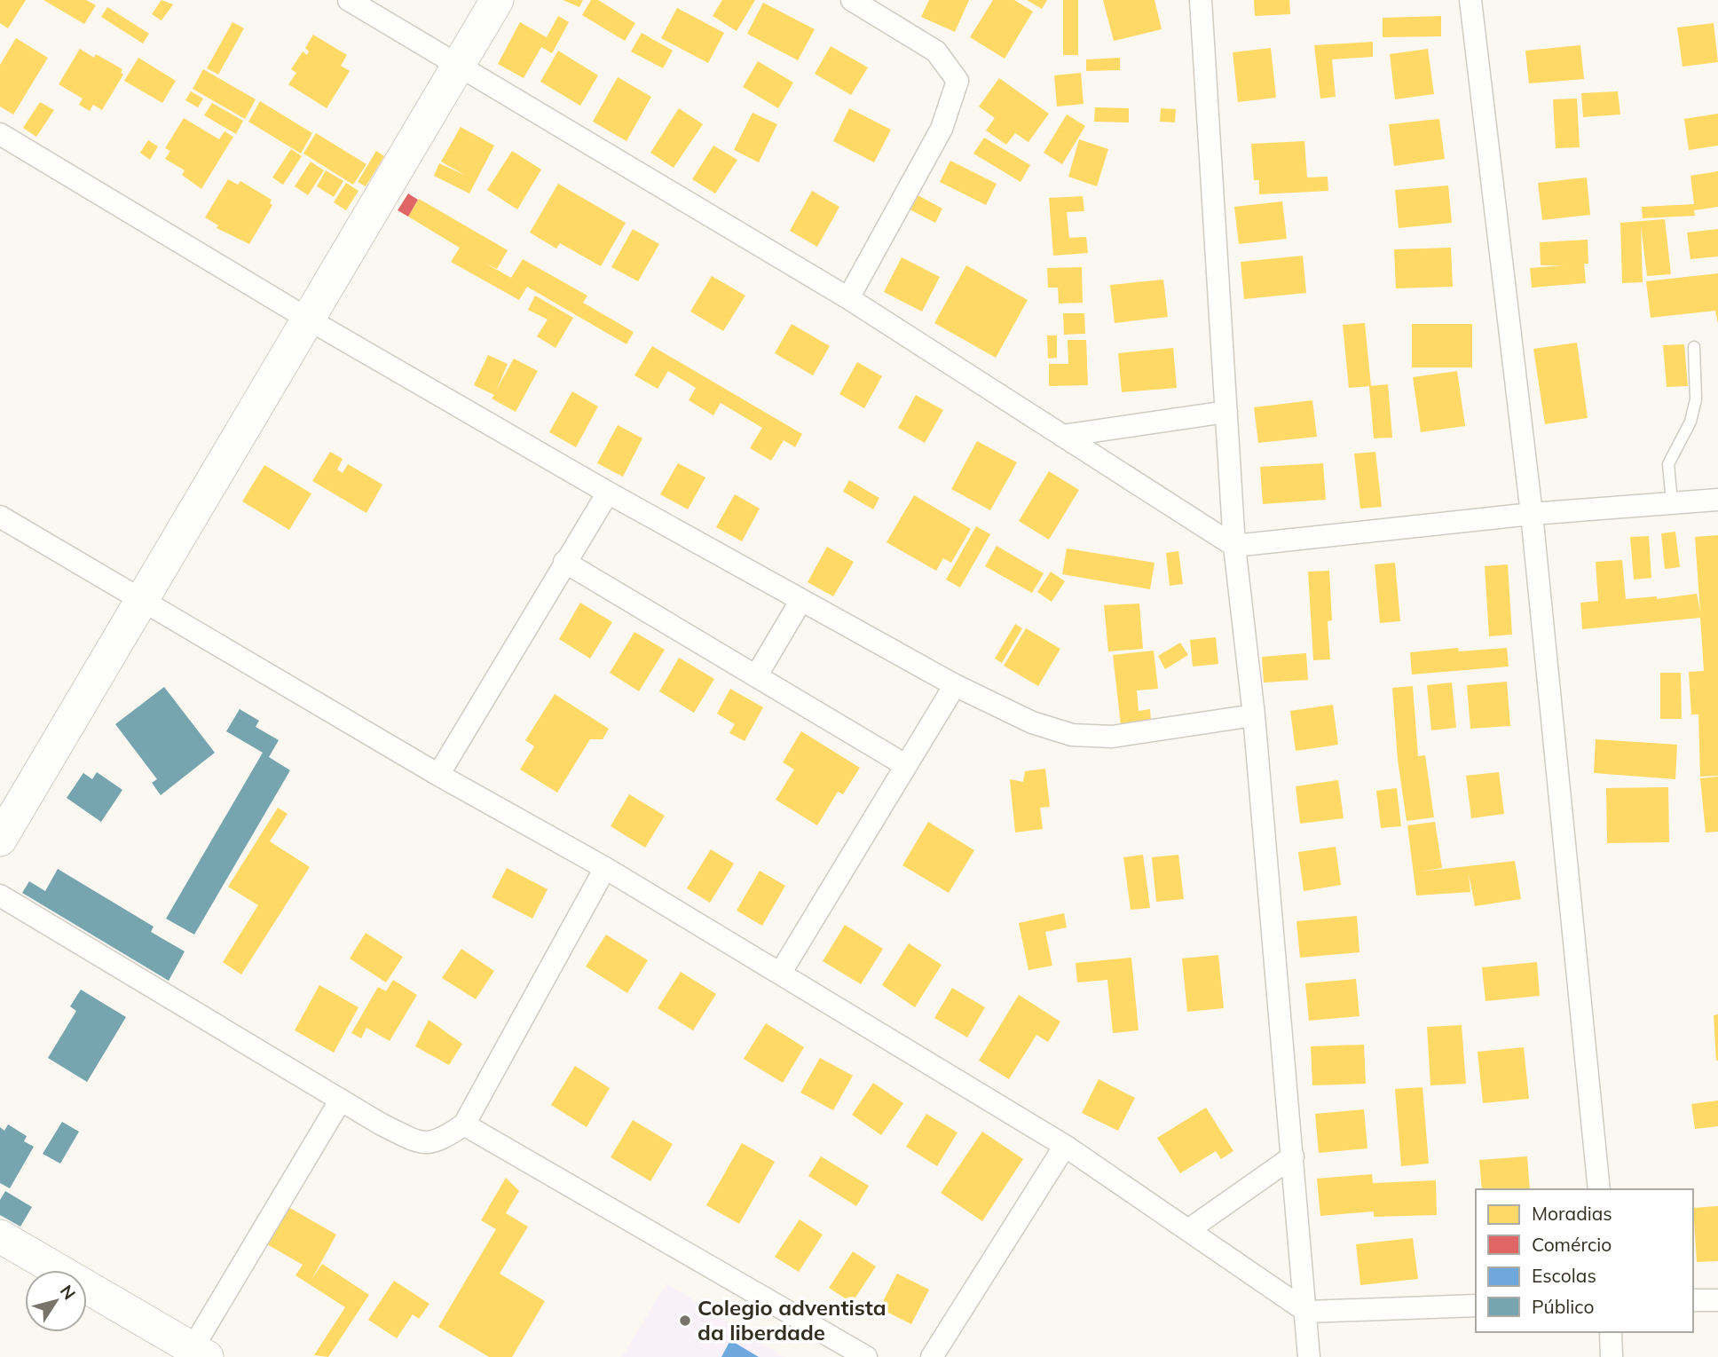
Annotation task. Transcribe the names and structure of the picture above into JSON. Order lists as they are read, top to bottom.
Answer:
{
  "places": ["Colegio adventista da liberdade"],
  "legend": [
    "Moradias",
    "Comércio",
    "Escolas",
    "Público"
  ],
  "north": "top right"
}
